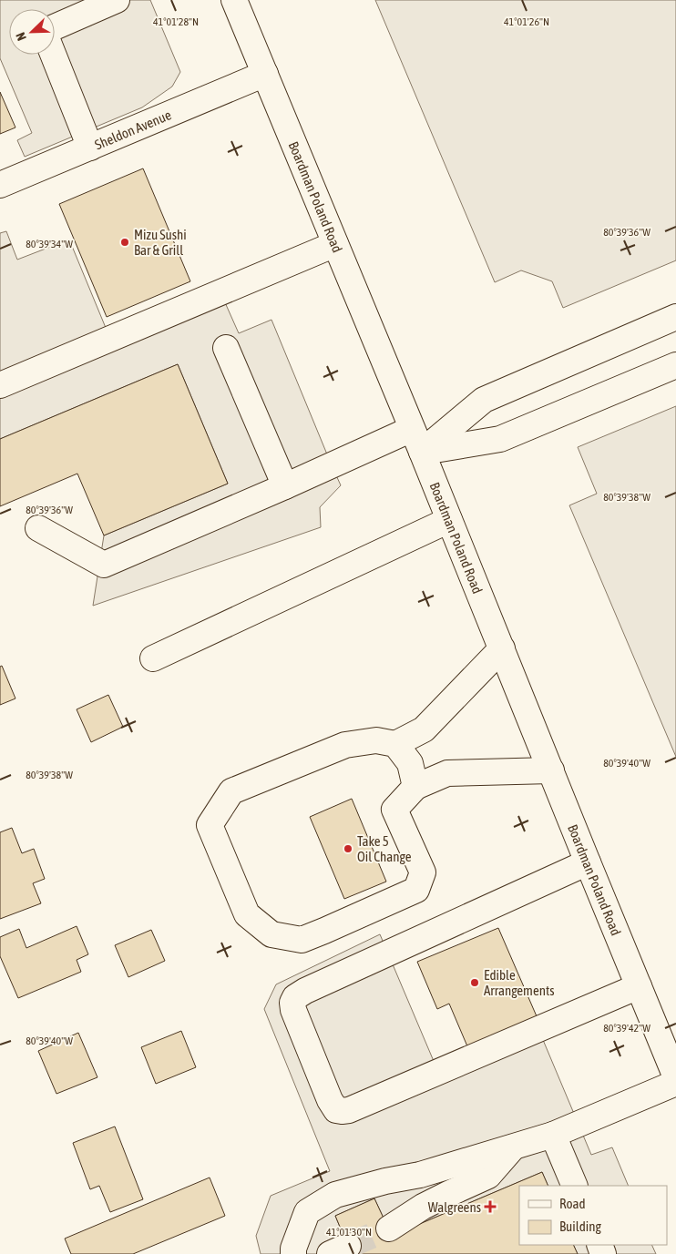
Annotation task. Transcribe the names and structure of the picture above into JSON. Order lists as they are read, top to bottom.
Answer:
{
  "streets": {
    "main road": ["Sheldon Avenue", "Boardman Poland Road"]
  },
  "crossings": [
    ["Sheldon Avenue", "Boardman Poland Road"]
  ],
  "places": {
    "other": ["Mizu Sushi Bar & Grill", "Take 5 Oil Change", "Edible Arrangements"],
    "health": ["Walgreens"]
  },
  "legend": ["Road", "Building"],
  "north": "bottom left",
  "coordinates": [
    "41°01'28\"N",
    "41°01'26\"N",
    "80°39'36\"W",
    "80°39'34\"W",
    "80°39'38\"W",
    "80°39'40\"W",
    "80°39'42\"W",
    "41°01'30\"N"
  ]
}
